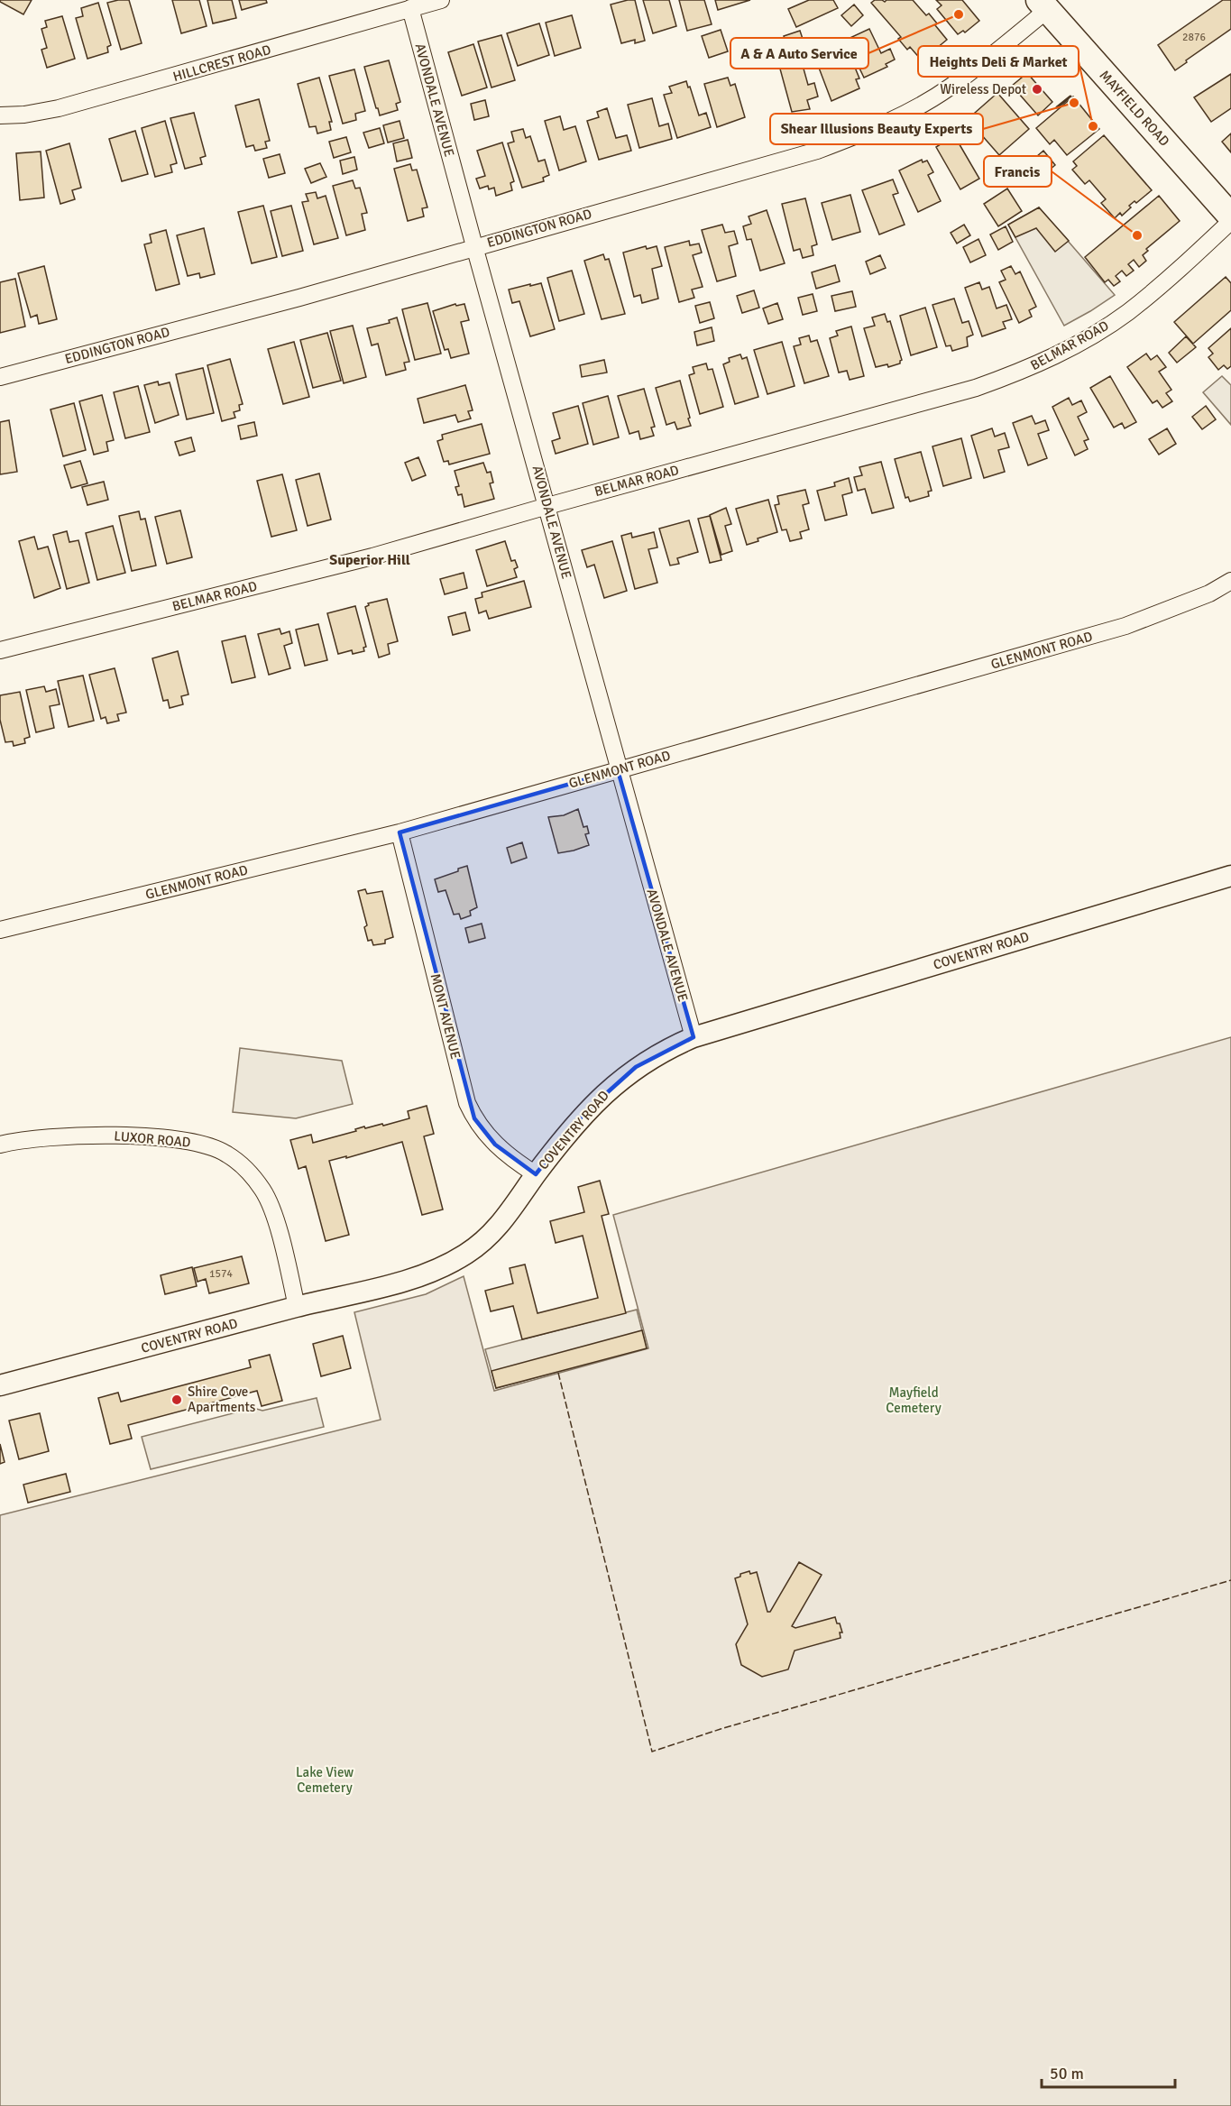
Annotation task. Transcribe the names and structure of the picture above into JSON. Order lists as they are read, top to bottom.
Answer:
{
  "streets": {
    "main road": ["MAYFIELD ROAD"],
    "street": [
      "HILLCREST ROAD",
      "AVONDALE AVENUE",
      "EDDINGTON ROAD",
      "BELMAR ROAD",
      "GLENMONT ROAD",
      "COVENTRY ROAD",
      "MONT AVENUE",
      "LUXOR ROAD"
    ]
  },
  "crossings": [
    ["HILLCREST ROAD", "AVONDALE AVENUE"],
    ["AVONDALE AVENUE", "EDDINGTON ROAD"],
    ["AVONDALE AVENUE", "BELMAR ROAD"],
    ["AVONDALE AVENUE", "GLENMONT ROAD"],
    ["AVONDALE AVENUE", "COVENTRY ROAD"],
    ["MAYFIELD ROAD", "EDDINGTON ROAD"],
    ["GLENMONT ROAD", "MONT AVENUE"],
    ["COVENTRY ROAD", "MONT AVENUE"],
    ["COVENTRY ROAD", "LUXOR ROAD"]
  ],
  "districts": ["Superior Hill"],
  "parks": ["Mayfield Cemetery", "Lake View Cemetery"],
  "places": [
    "A & A Auto Service",
    "Wireless Depot",
    "Shear Illusions Beauty Experts",
    "Heights Deli & Market",
    "Francis",
    "Shire Cove Apartments"
  ],
  "house_numbers": ["2876", "1574"],
  "scale_bar": "50 m"
}
